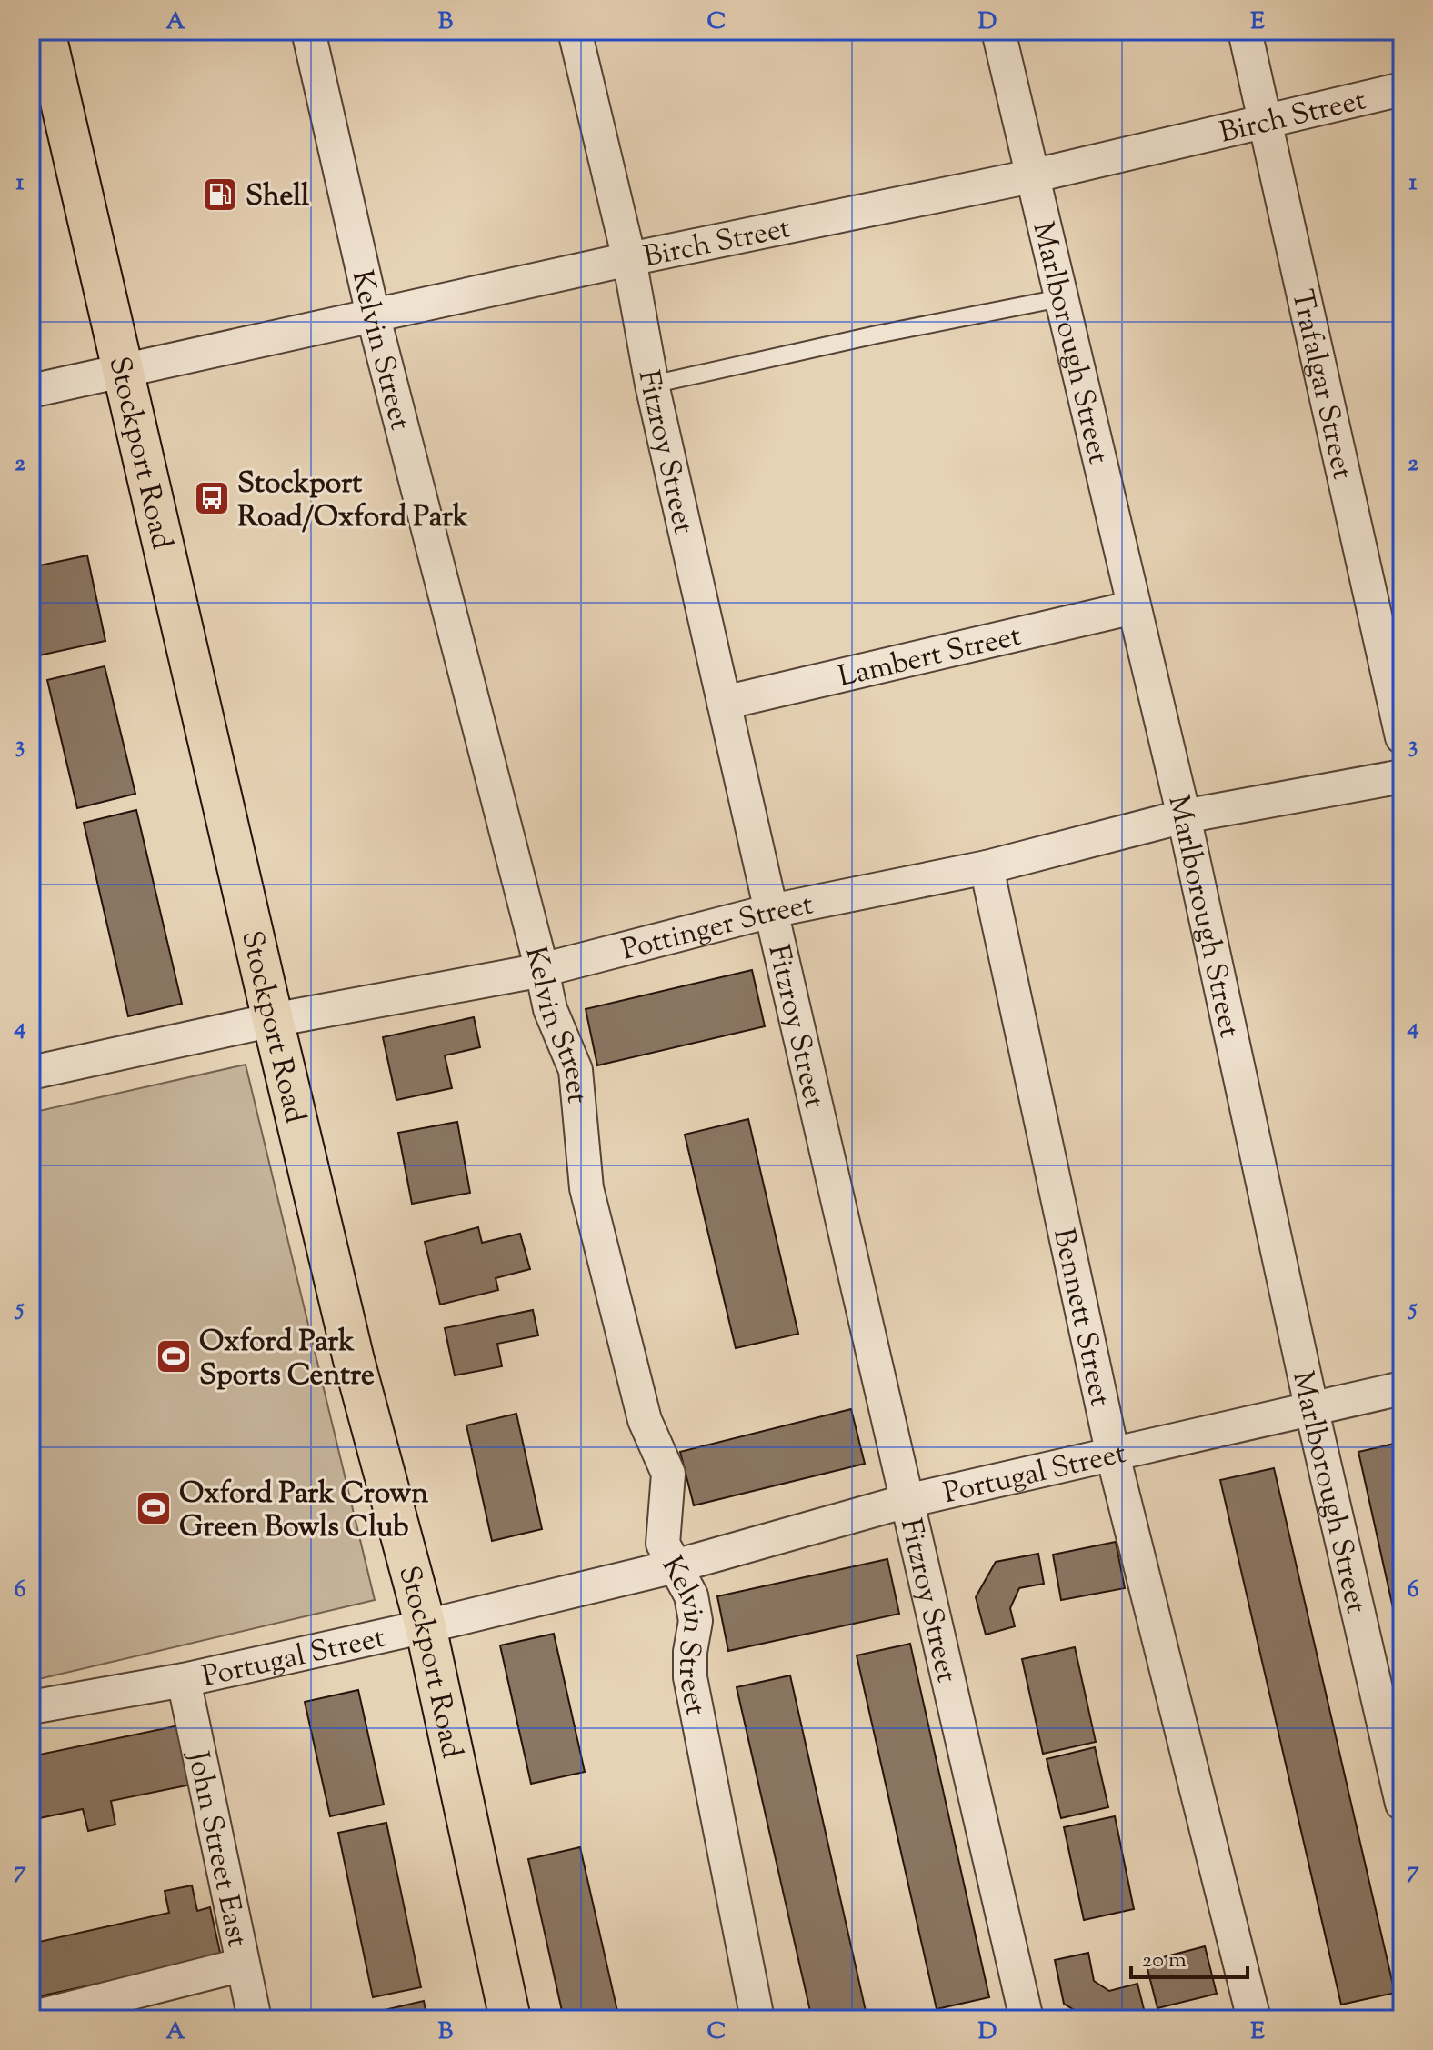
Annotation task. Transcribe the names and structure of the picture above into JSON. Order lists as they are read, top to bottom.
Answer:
{
  "streets": {
    "highway": ["Stockport Road"],
    "street": [
      "Birch Street",
      "Marlborough Street",
      "Kelvin Street",
      "Trafalgar Street",
      "Fitzroy Street",
      "Lambert Street",
      "Pottinger Street",
      "Bennett Street",
      "Portugal Street",
      "John Street East"
    ]
  },
  "crossings": [
    ["Birch Street", "Marlborough Street"],
    ["Birch Street", "Kelvin Street"],
    ["Birch Street", "Trafalgar Street"],
    ["Birch Street", "Fitzroy Street"],
    ["Birch Street", "Stockport Road"],
    ["Marlborough Street", "Lambert Street"],
    ["Marlborough Street", "Pottinger Street"],
    ["Marlborough Street", "Portugal Street"],
    ["Kelvin Street", "Pottinger Street"],
    ["Kelvin Street", "Portugal Street"],
    ["Fitzroy Street", "Lambert Street"],
    ["Fitzroy Street", "Pottinger Street"],
    ["Fitzroy Street", "Portugal Street"],
    ["Stockport Road", "Pottinger Street"],
    ["Stockport Road", "Portugal Street"],
    ["Pottinger Street", "Bennett Street"],
    ["Bennett Street", "Portugal Street"],
    ["Portugal Street", "John Street East"]
  ],
  "places": {
    "fuel station": ["Shell"],
    "bus stop": ["Stockport Road/Oxford Park"],
    "sports": ["Oxford Park Sports Centre", "Oxford Park Crown Green Bowls Club"]
  },
  "scale_bar": "20 m",
  "grid": {
    "columns": [
      "A",
      "B",
      "C",
      "D",
      "E"
    ],
    "rows": [
      "1",
      "2",
      "3",
      "4",
      "5",
      "6",
      "7"
    ]
  }
}
